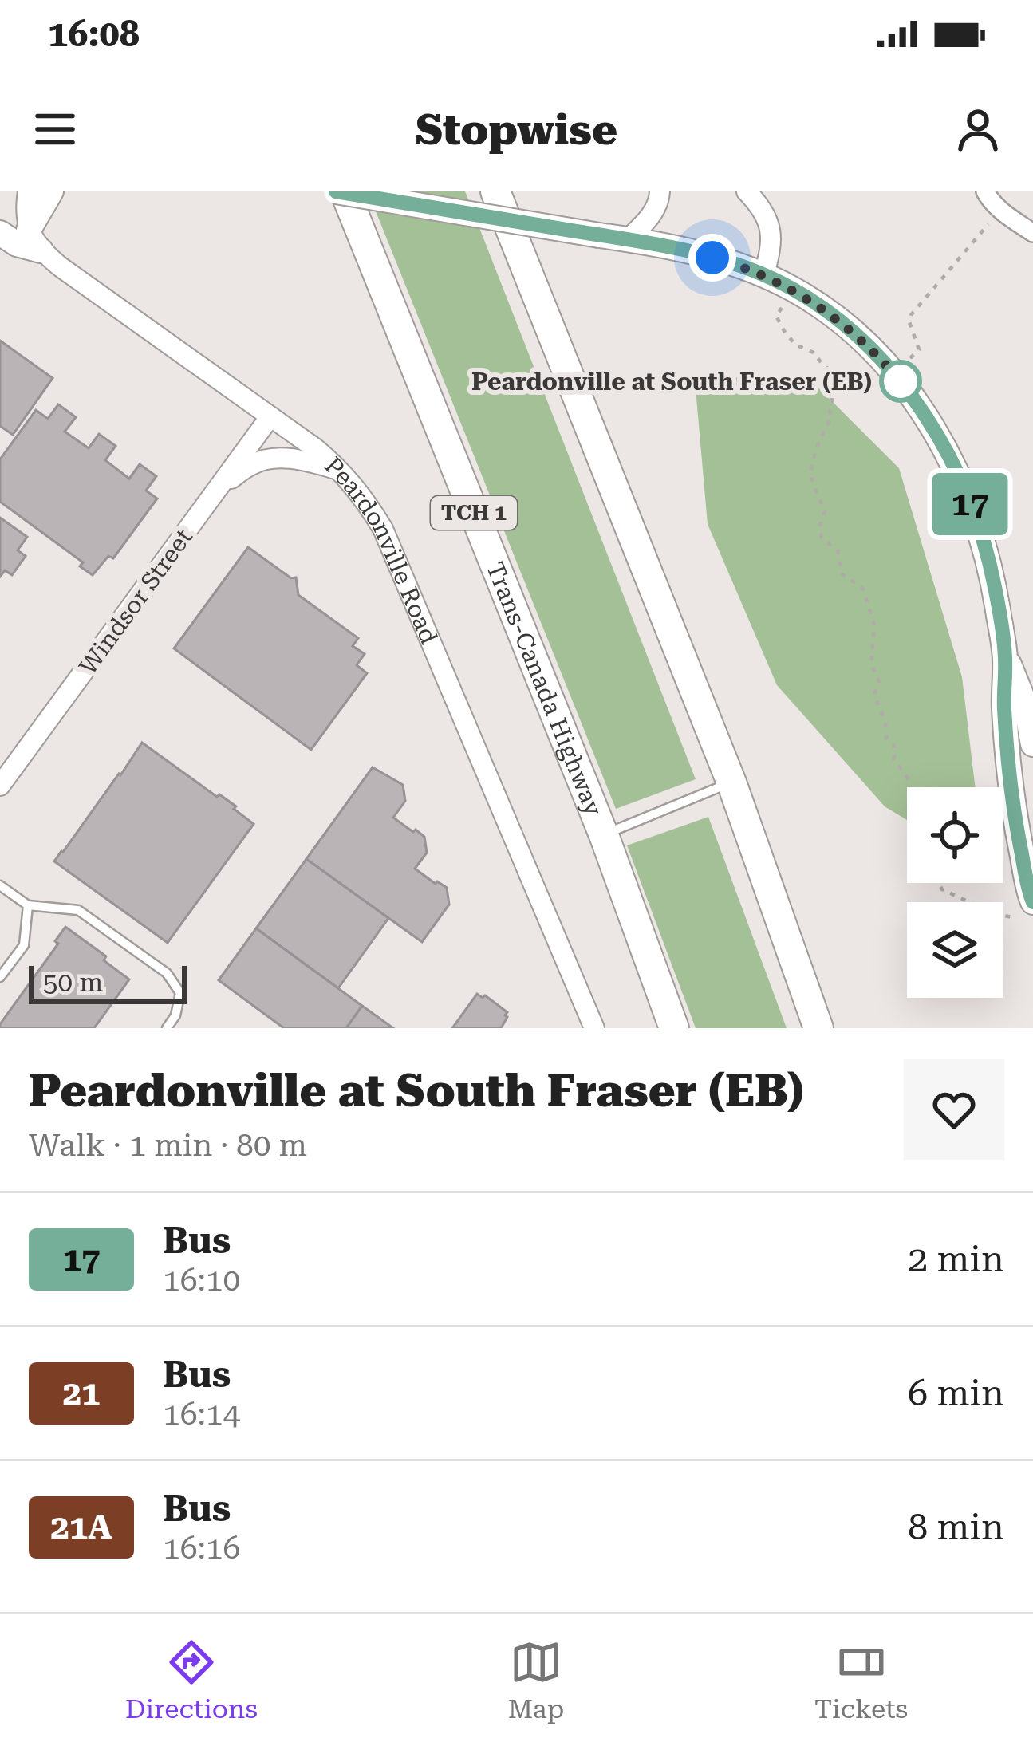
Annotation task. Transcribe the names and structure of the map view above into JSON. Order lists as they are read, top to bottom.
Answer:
{
  "streets": {
    "highway": ["TCH 1", "Trans-Canada Highway"],
    "street": ["Peardonville Road", "Windsor Street"]
  },
  "crossings": [
    ["Peardonville Road", "Windsor Street"]
  ],
  "places": ["Peardonville at South Fraser (EB)"],
  "lines": ["bus line 17"],
  "scale_bar": "50 m",
  "page": {
    "status": "16:08",
    "header": "Stopwise",
    "on_map": "17",
    "scale": "50 m",
    "heading": ["Peardonville at South Fraser (EB)", "Walk · 1 min · 80 m"],
    "list": [
      {
        "mark": "17",
        "name": "Bus",
        "note": "16:10",
        "value": "2 min"
      },
      {
        "mark": "21",
        "name": "Bus",
        "note": "16:14",
        "value": "6 min"
      },
      {
        "mark": "21A",
        "name": "Bus",
        "note": "16:16",
        "value": "8 min"
      }
    ],
    "tabs": ["Directions", "Map", "Tickets"]
  }
}
